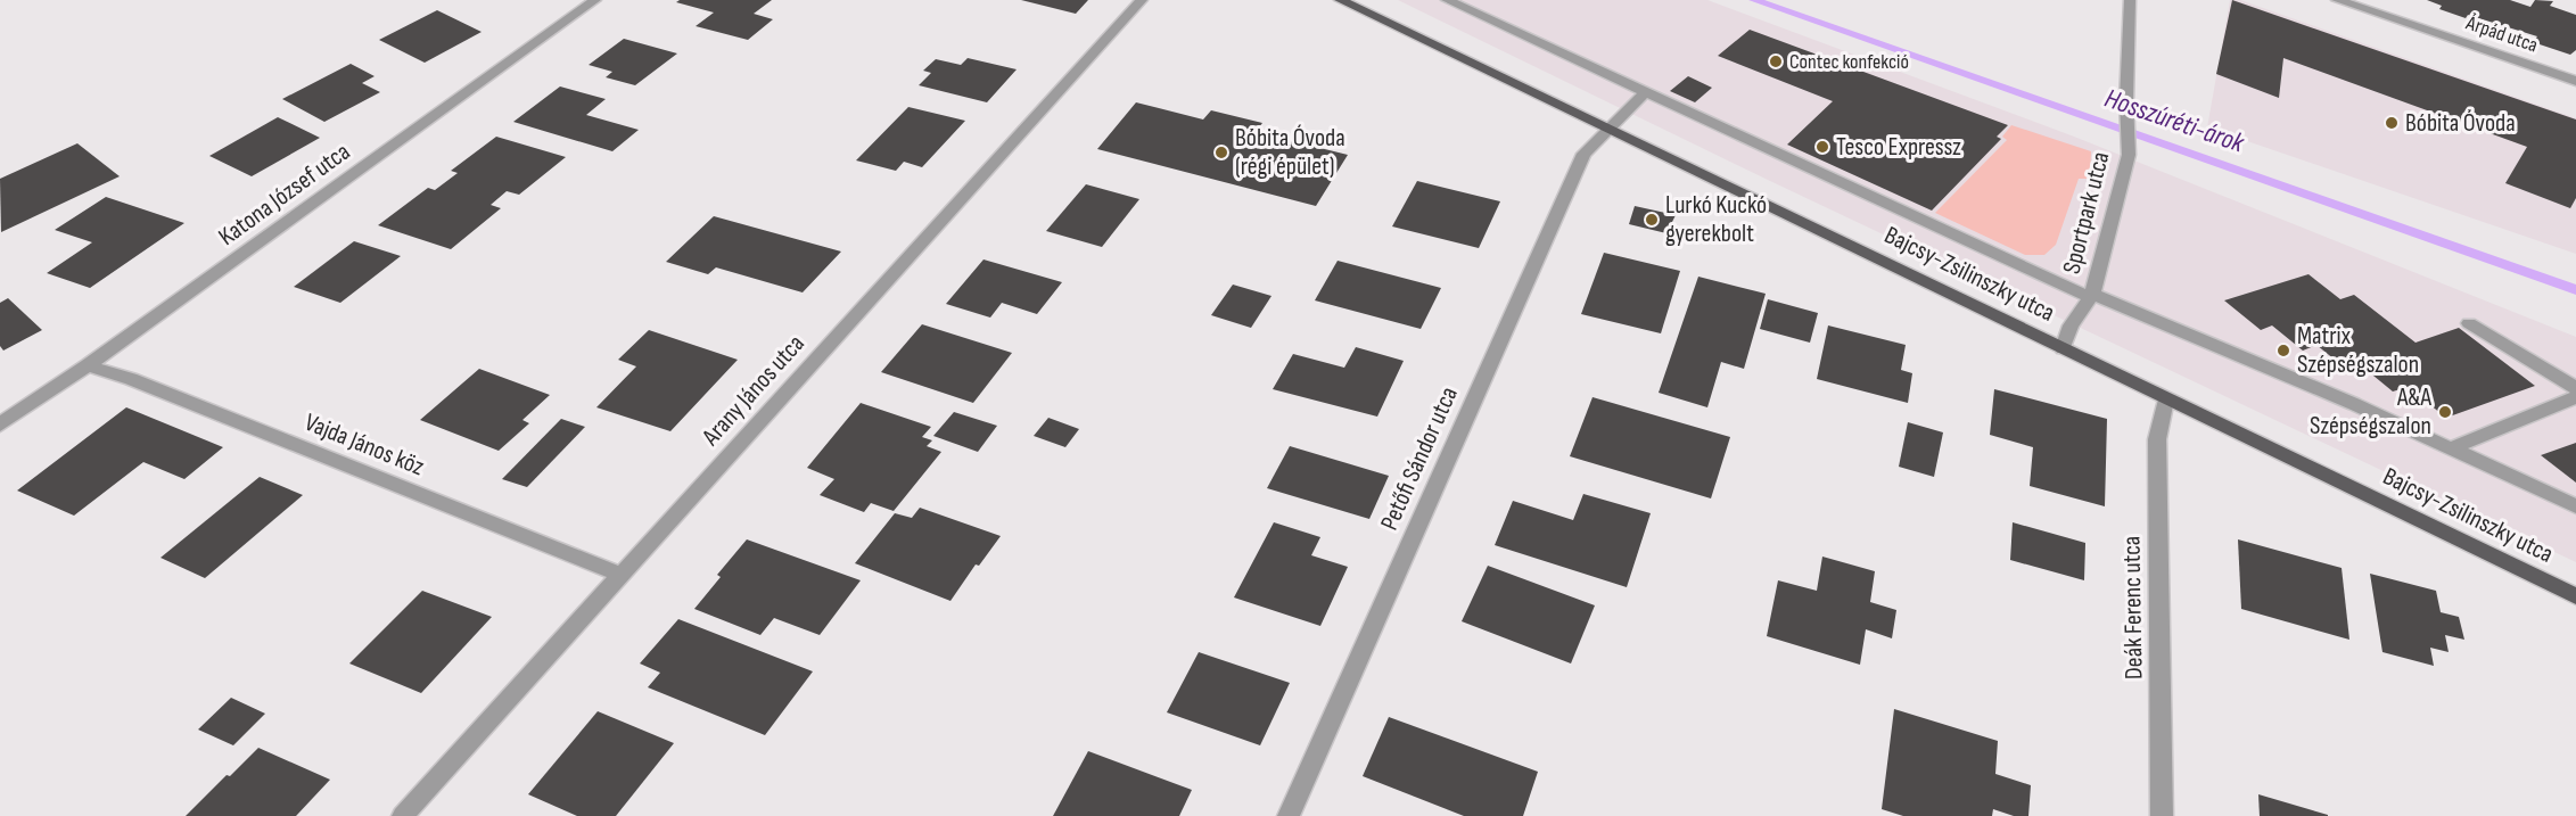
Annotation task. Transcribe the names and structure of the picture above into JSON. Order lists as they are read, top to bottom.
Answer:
{
  "streets": {
    "main road": ["Bajcsy-Zsilinszky utca"],
    "street": [
      "Árpád utca",
      "Katona József utca",
      "Sportpark utca",
      "Arany János utca",
      "Vajda János köz",
      "Petőfi Sándor utca",
      "Deák Ferenc utca"
    ]
  },
  "crossings": [
    ["Katona József utca", "Vajda János köz"],
    ["Sportpark utca", "Bajcsy-Zsilinszky utca"],
    ["Bajcsy-Zsilinszky utca", "Petőfi Sándor utca"],
    ["Bajcsy-Zsilinszky utca", "Deák Ferenc utca"],
    ["Arany János utca", "Vajda János köz"]
  ],
  "water": ["Hosszúréti-árok"],
  "places": [
    "Contec konfekció",
    "Bóbita Óvoda",
    "Tesco Expressz",
    "Bóbita Óvoda (régi épület)",
    "Lurkó Kuckó gyerekbolt",
    "Matrix Szépségszalon",
    "A&A Szépségszalon"
  ]
}
